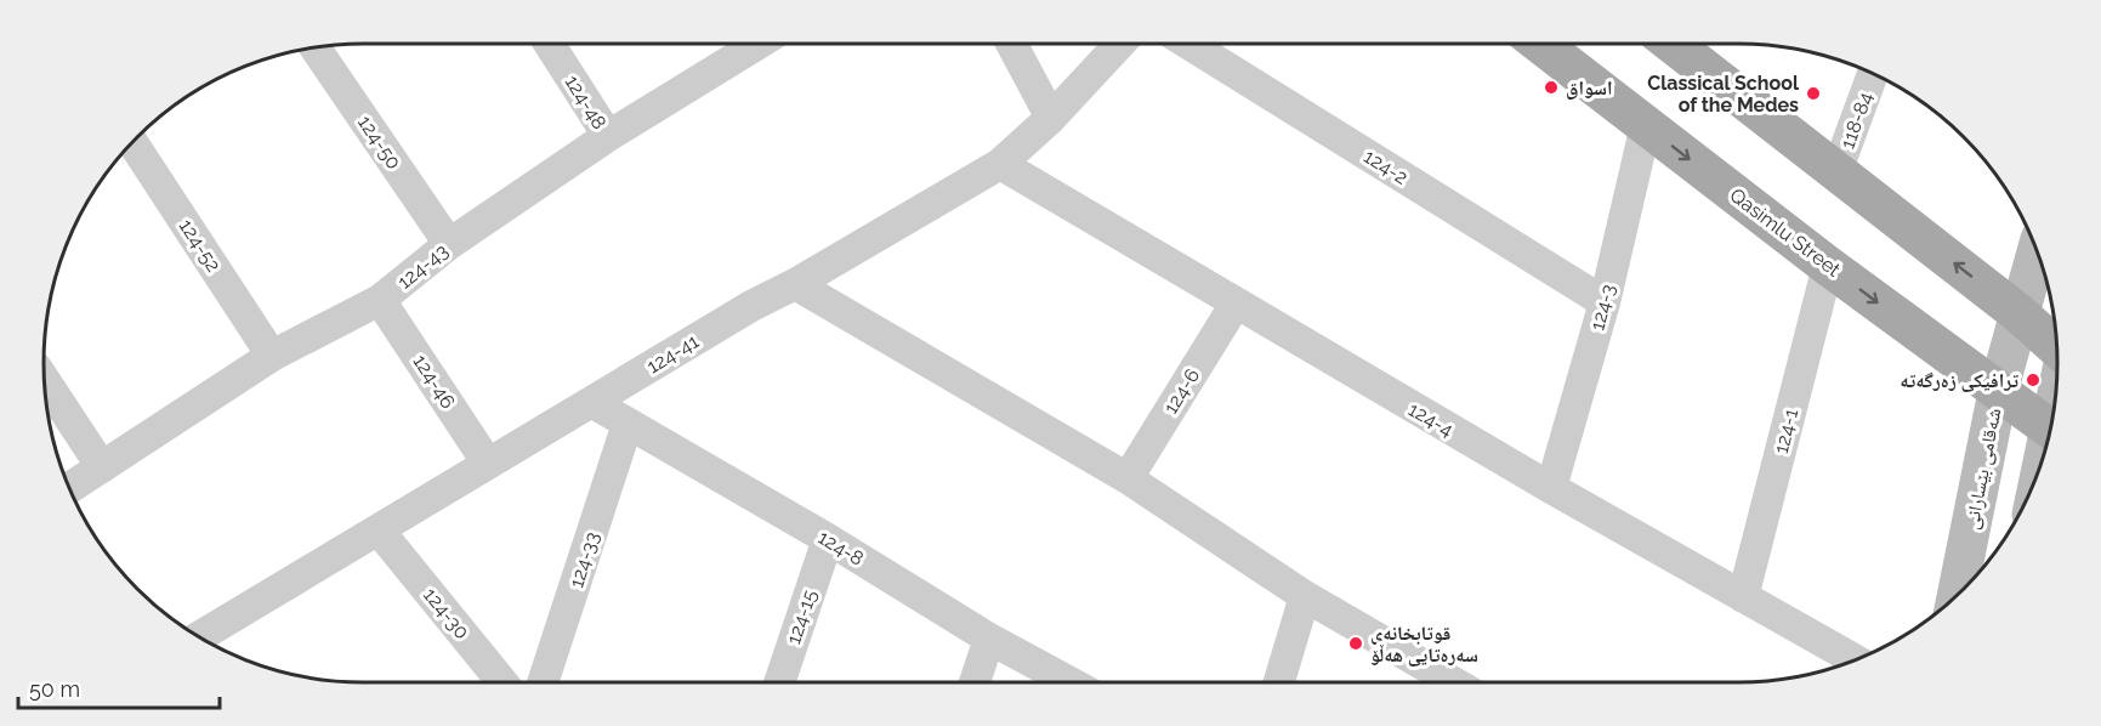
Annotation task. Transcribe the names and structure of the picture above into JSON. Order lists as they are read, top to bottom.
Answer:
{
  "streets": {
    "main road": ["Qasimlu Street", "شەقامی بێسارانی"],
    "street": [
      "124-48",
      "118-84",
      "124-50",
      "124-2",
      "124-52",
      "124-43",
      "124-3",
      "124-41",
      "124-46",
      "124-6",
      "124-4",
      "124-1",
      "124-8",
      "124-33",
      "124-30",
      "124-15"
    ]
  },
  "crossings": [
    ["124-48", "124-43"],
    ["124-50", "124-43"],
    ["124-2", "124-3"],
    ["Qasimlu Street", "124-3"],
    ["Qasimlu Street", "124-1"],
    ["Qasimlu Street", "شەقامی بێسارانی"],
    ["124-52", "124-43"],
    ["124-43", "124-46"],
    ["124-3", "124-4"],
    ["124-41", "124-46"],
    ["124-41", "124-4"],
    ["124-41", "124-8"],
    ["124-41", "124-30"],
    ["124-6", "124-4"],
    ["124-4", "124-1"],
    ["124-8", "124-33"],
    ["124-8", "124-15"]
  ],
  "places": [
    "اسواق",
    "Classical School of the Medes",
    "ترافیکی زەرگەتە",
    "قوتابخانەی سەرەتایی هەڵۆ"
  ],
  "scale_bar": "50 m"
}
